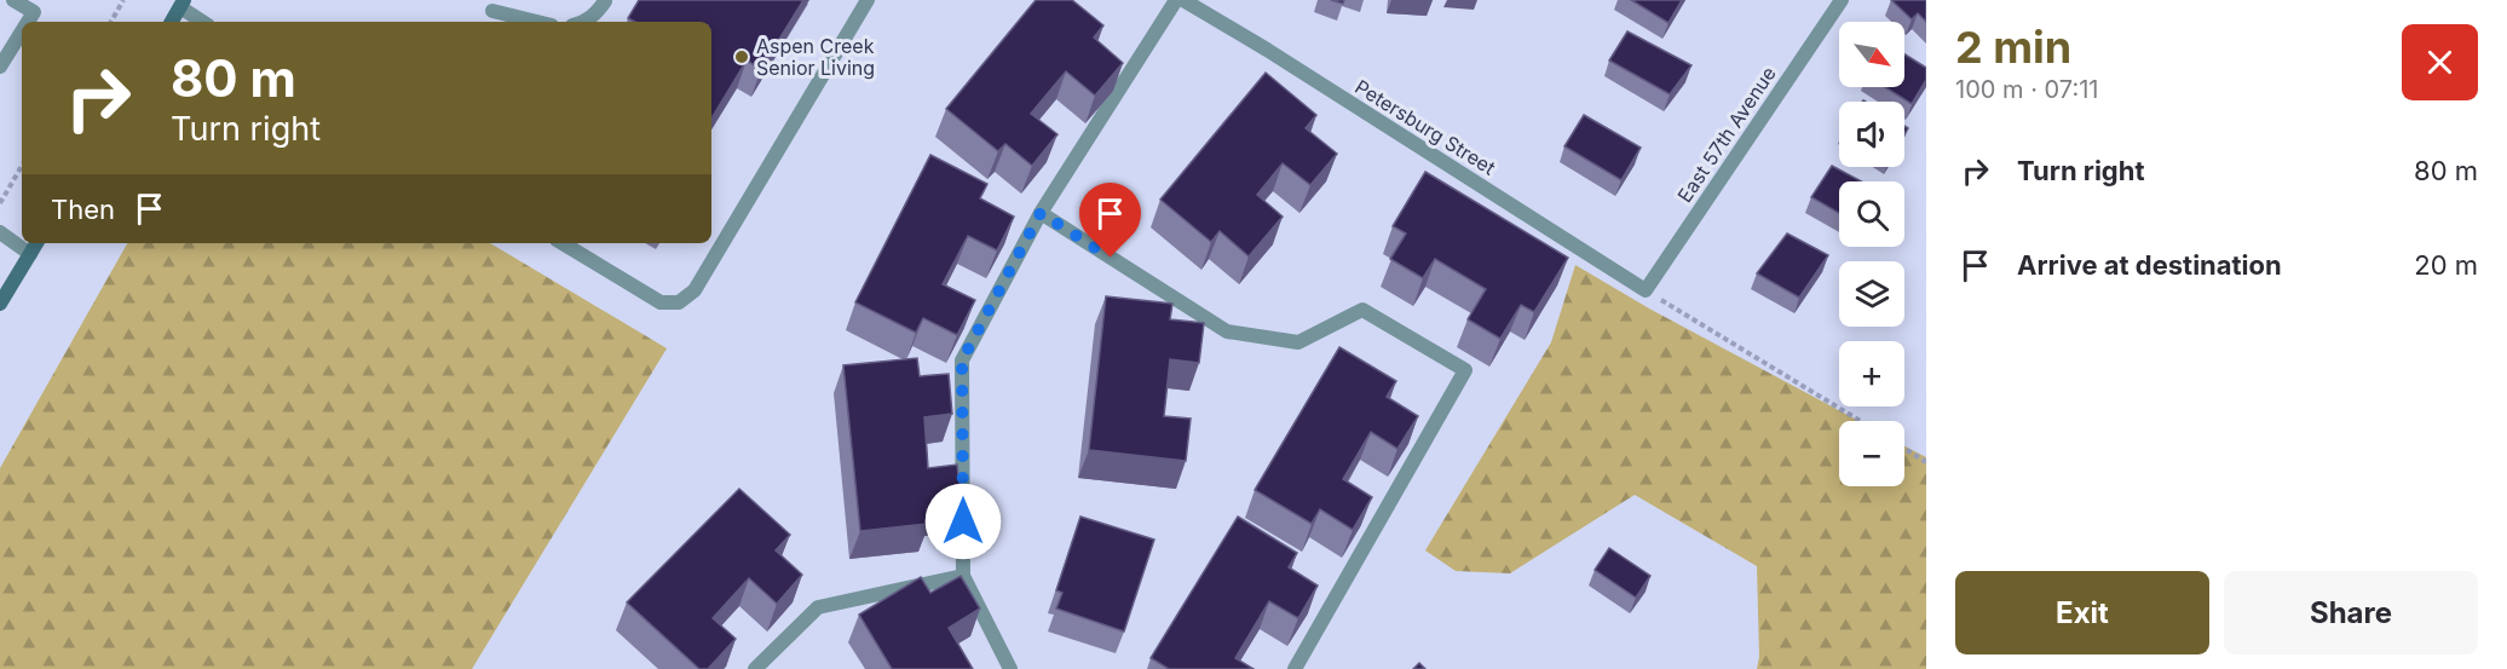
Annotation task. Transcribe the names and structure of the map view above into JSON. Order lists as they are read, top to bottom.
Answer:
{
  "streets": {
    "street": ["Petersburg Street", "East 57th Avenue"]
  },
  "crossings": [
    ["Petersburg Street", "East 57th Avenue"]
  ],
  "places": ["Aspen Creek Senior Living"],
  "north": "bottom right",
  "page": {
    "heading": ["2 min", "100 m · 07:11"],
    "map_buttons": ["+", "−"],
    "turn": ["80 m", "Turn right"],
    "list": [
      {
        "name": "Turn right",
        "value": "80 m"
      },
      {
        "name": "Arrive at destination",
        "value": "20 m"
      }
    ],
    "then": "Then",
    "buttons": ["Exit", "Share"]
  }
}
